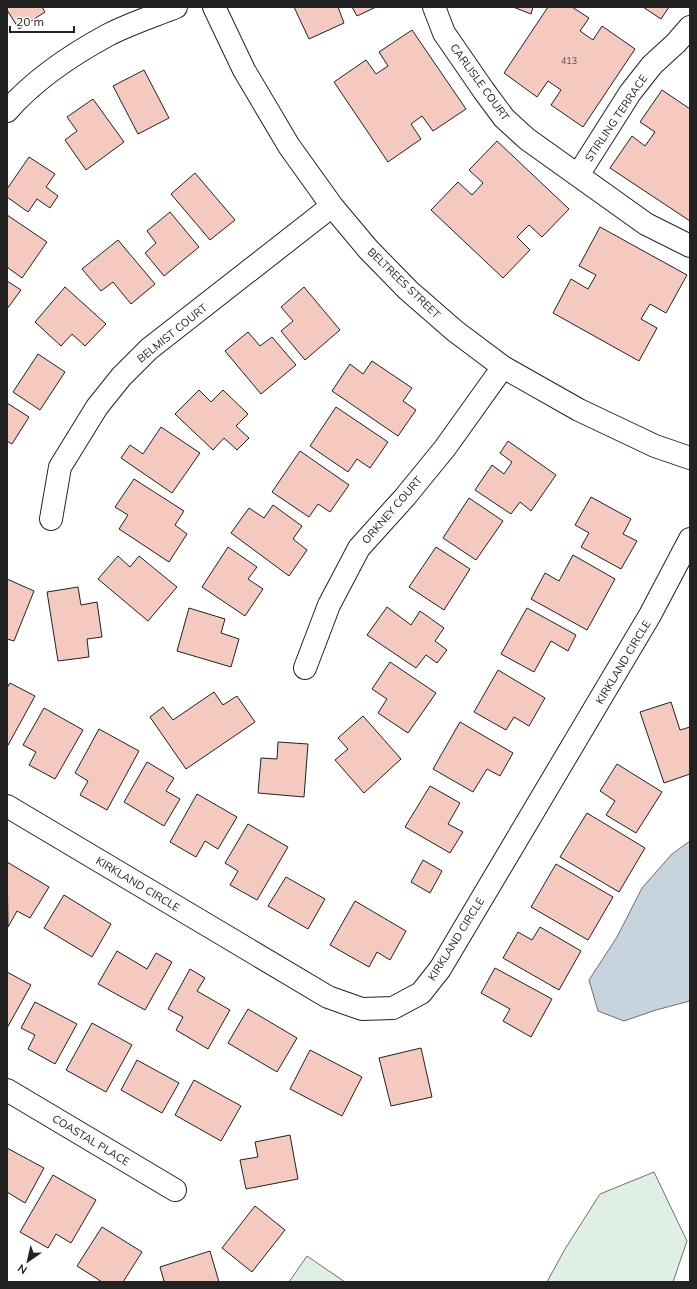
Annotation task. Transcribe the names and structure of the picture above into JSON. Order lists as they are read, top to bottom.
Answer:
{
  "streets": {
    "street": [
      "CARLISLE COURT",
      "STIRLING TERRACE",
      "BELTREES STREET",
      "BELMIST COURT",
      "ORKNEY COURT",
      "KIRKLAND CIRCLE",
      "COASTAL PLACE"
    ]
  },
  "crossings": [
    ["CARLISLE COURT", "STIRLING TERRACE"],
    ["BELTREES STREET", "BELMIST COURT"],
    ["BELTREES STREET", "ORKNEY COURT"]
  ],
  "house_numbers": ["413"],
  "scale_bar": "20 m",
  "north": "bottom left"
}
